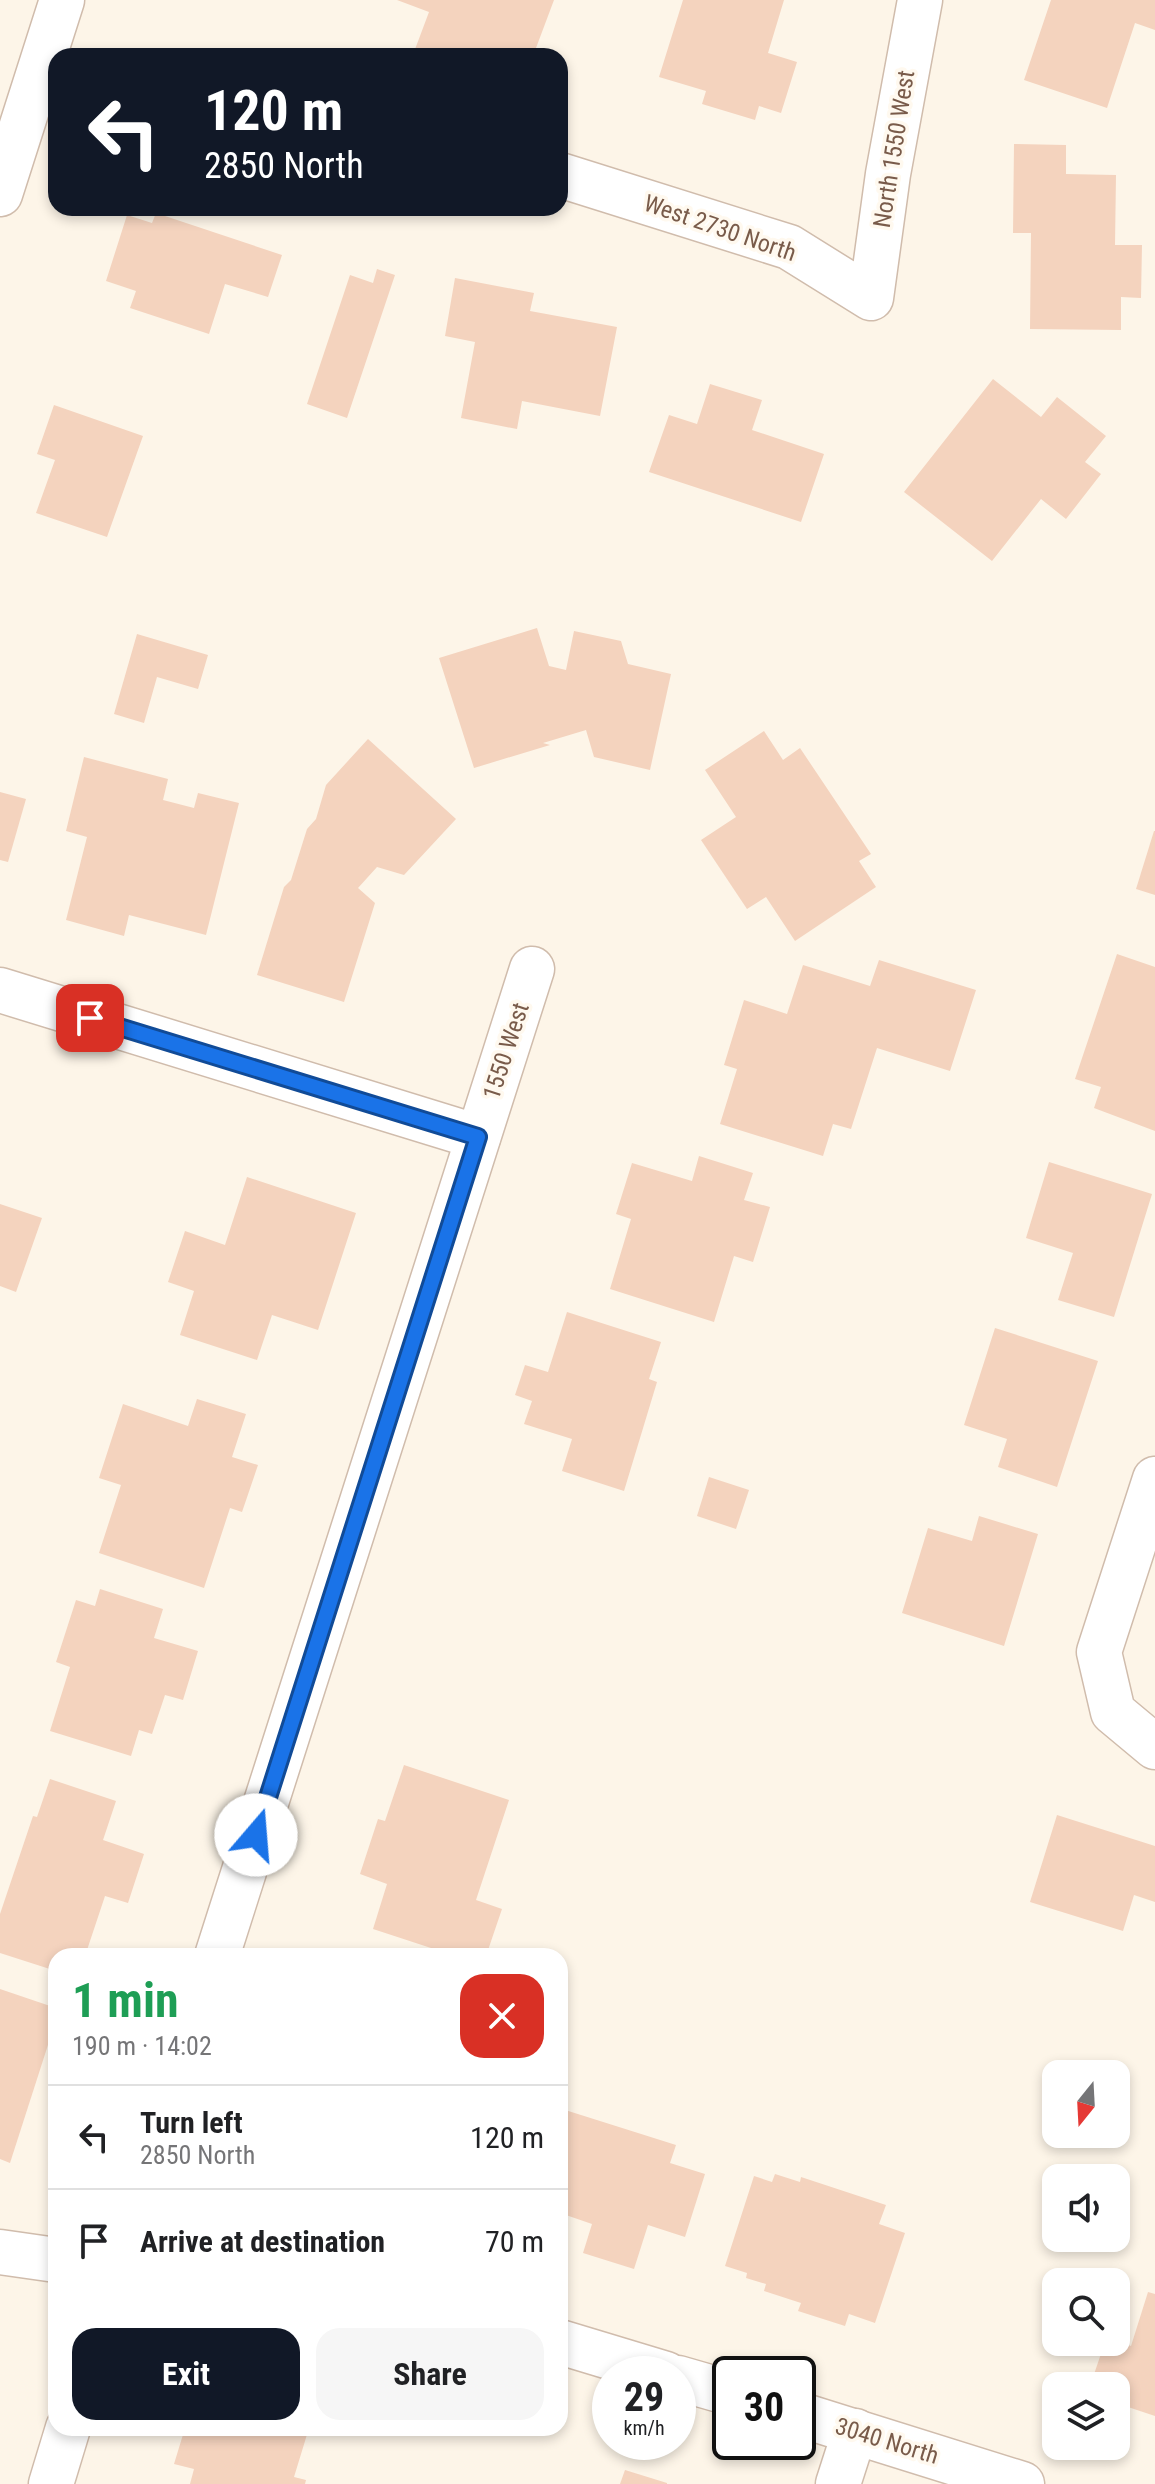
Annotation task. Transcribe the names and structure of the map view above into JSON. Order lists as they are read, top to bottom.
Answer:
{
  "streets": {
    "street": [
      "North 1550 West",
      "West 2730 North",
      "1550 West",
      "3040 North"
    ]
  },
  "crossings": [
    ["North 1550 West", "West 2730 North"]
  ],
  "north": "bottom",
  "page": {
    "turn": ["120 m", "2850 North"],
    "heading": ["1 min", "190 m · 14:02"],
    "list": [
      {
        "name": "Turn left",
        "note": "2850 North",
        "value": "120 m"
      },
      {
        "name": "Arrive at destination",
        "value": "70 m"
      }
    ],
    "buttons": ["Exit", "Share"],
    "speed": "29 km/h",
    "limit": "30"
  }
}
